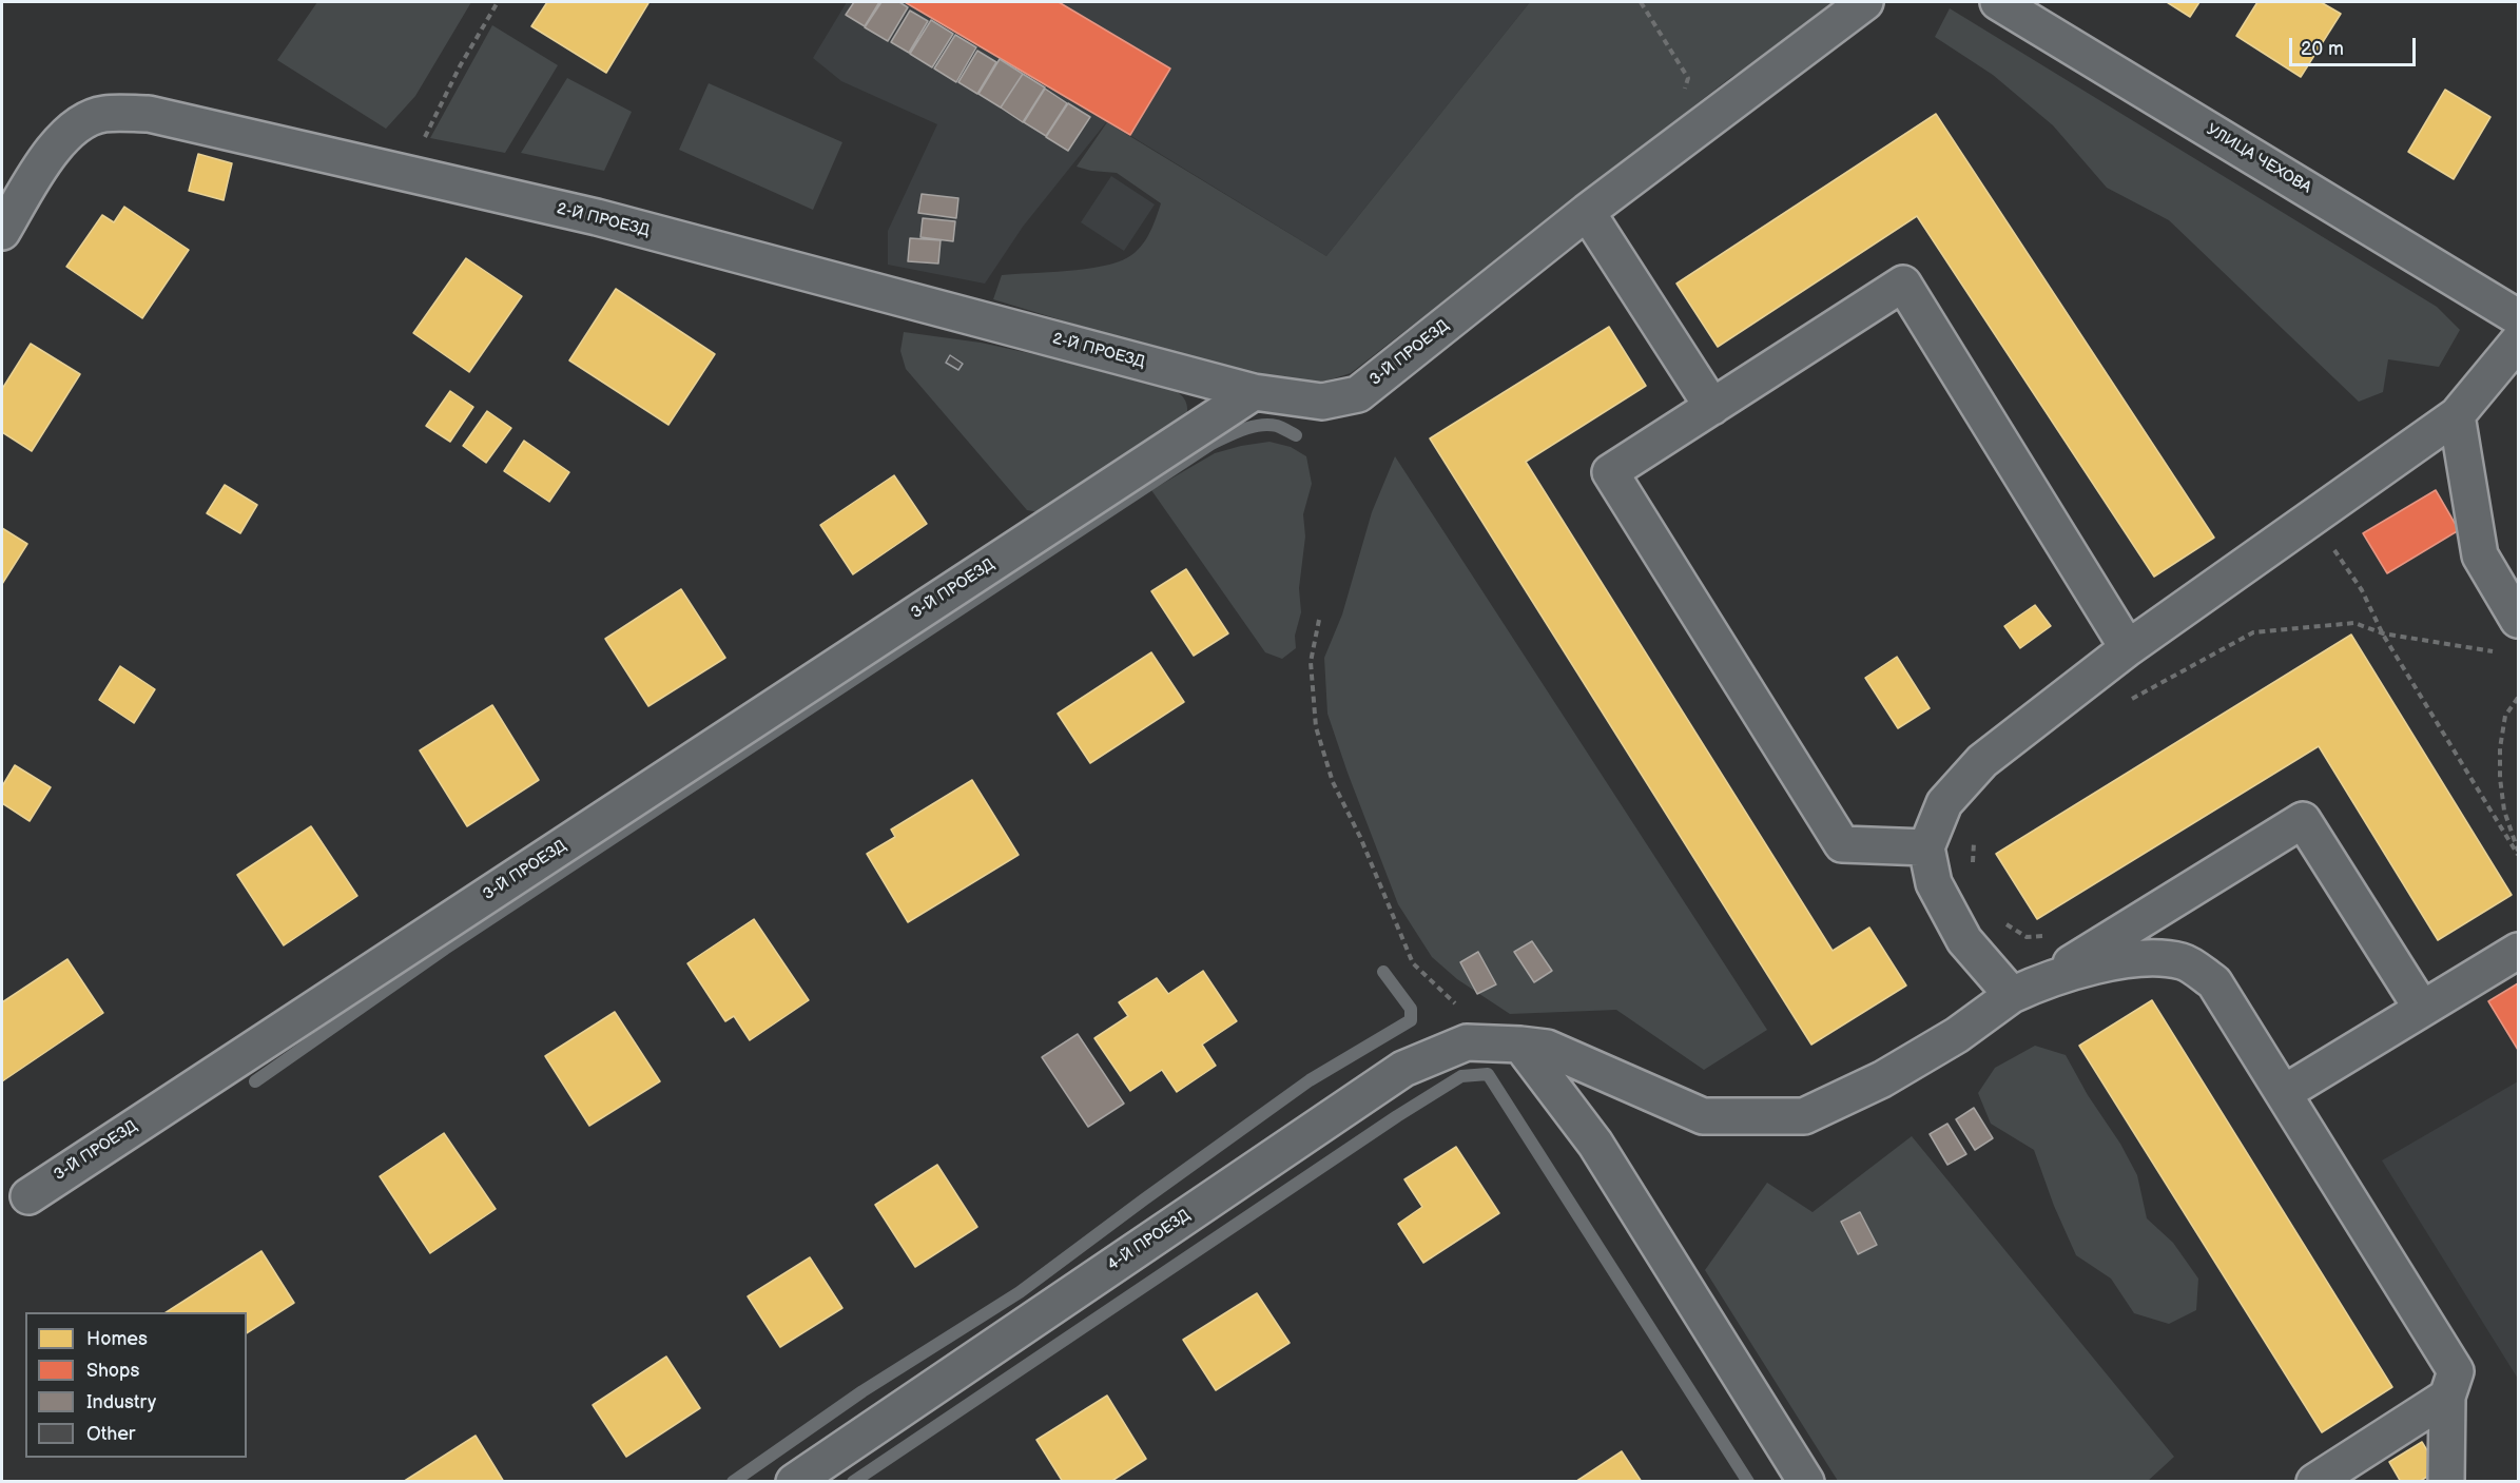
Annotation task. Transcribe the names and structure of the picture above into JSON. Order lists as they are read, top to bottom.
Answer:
{
  "streets": {
    "street": [
      "УЛИЦА ЧЕХОВА",
      "2-Й ПРОЕЗД",
      "3-Й ПРОЕЗД",
      "4-Й ПРОЕЗД"
    ]
  },
  "crossings": [
    ["2-Й ПРОЕЗД", "3-Й ПРОЕЗД"]
  ],
  "legend": [
    "Homes",
    "Shops",
    "Industry",
    "Other"
  ],
  "scale_bar": "20 m"
}
